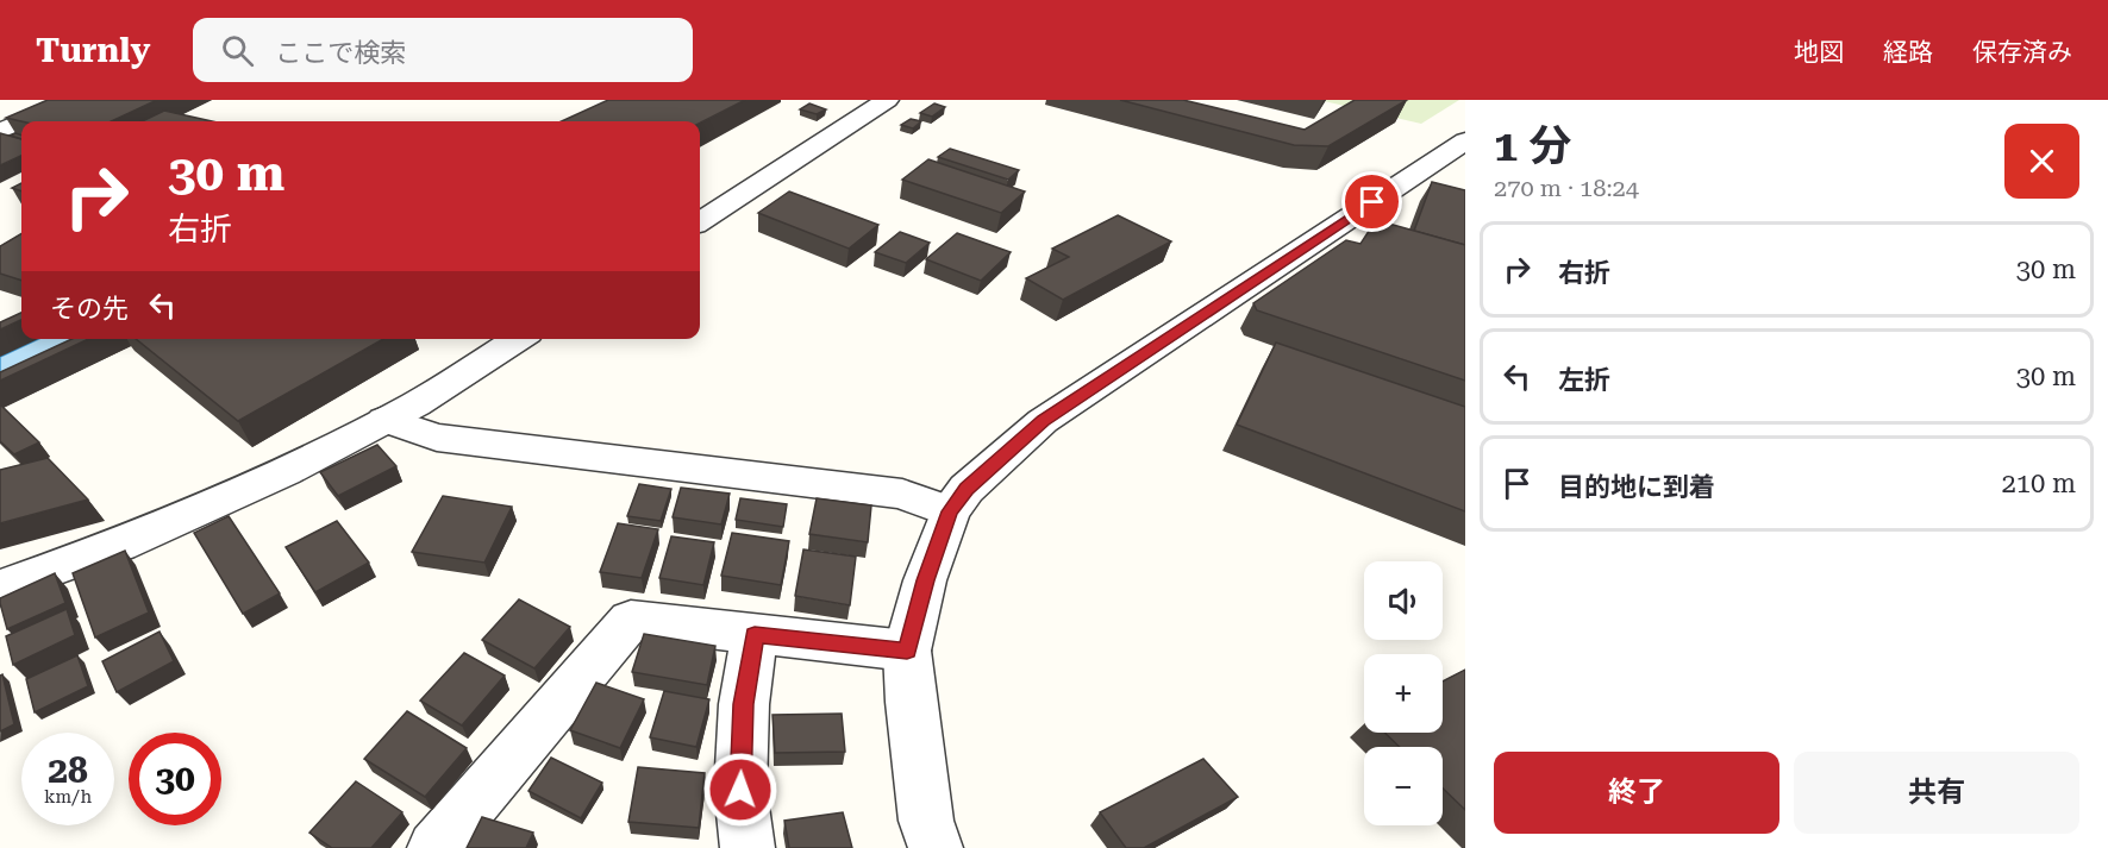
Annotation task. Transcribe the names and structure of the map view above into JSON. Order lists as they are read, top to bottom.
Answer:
{
  "page": {
    "header": "Turnly",
    "search": "ここで検索",
    "nav": ["地図", "経路", "保存済み"],
    "heading": ["1 分", "270 m · 18:24"],
    "turn": ["30 m", "右折"],
    "list": [
      {
        "name": "右折",
        "value": "30 m"
      },
      {
        "name": "左折",
        "value": "30 m"
      },
      {
        "name": "目的地に到着",
        "value": "210 m"
      }
    ],
    "then": "その先",
    "map_buttons": ["+", "−"],
    "speed": "28 km/h",
    "limit": "30",
    "buttons": ["終了", "共有"]
  }
}
